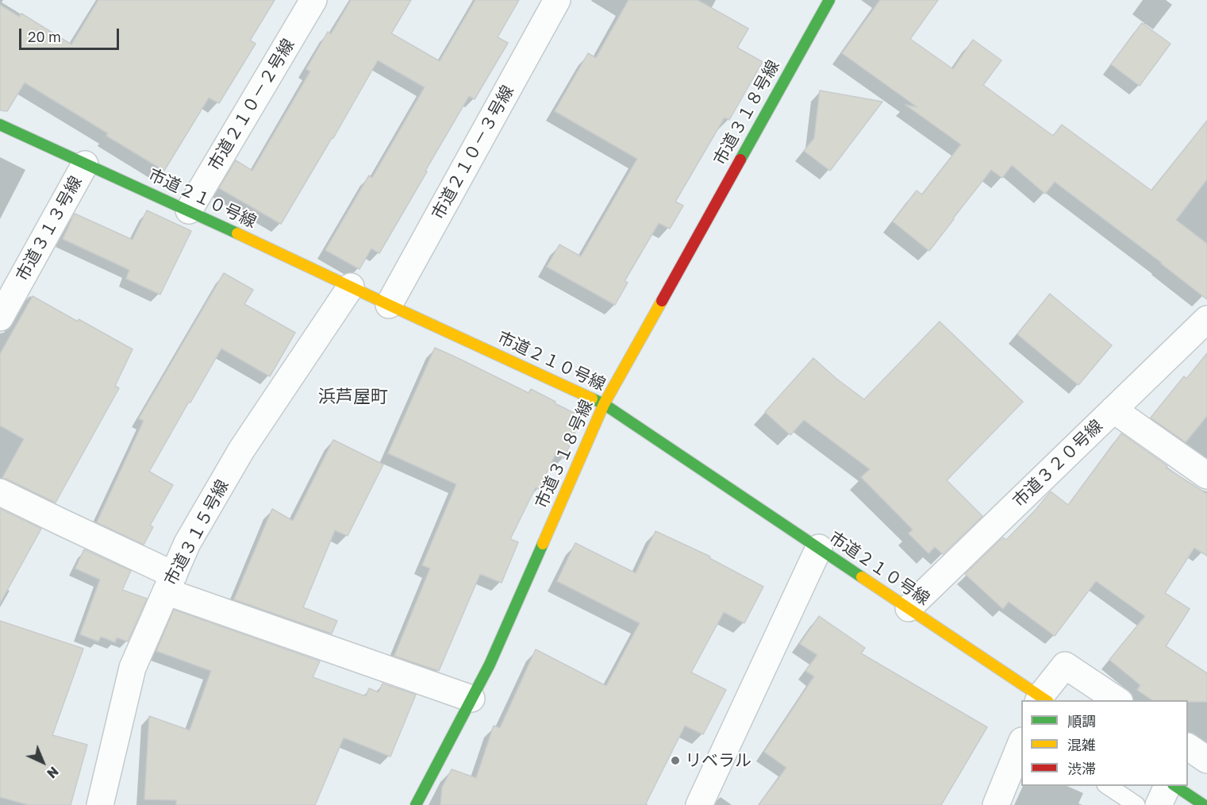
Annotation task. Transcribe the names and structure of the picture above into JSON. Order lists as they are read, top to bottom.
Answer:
{
  "streets": {
    "street": [
      "市道２１０－２号線",
      "市道３１８号線",
      "市道２１０－３号線",
      "市道２１０号線",
      "市道３１３号線",
      "市道３２０号線",
      "市道３１５号線"
    ]
  },
  "crossings": [
    ["市道２１０－２号線", "市道２１０号線"],
    ["市道３１８号線", "市道２１０号線"],
    ["市道２１０－３号線", "市道２１０号線"],
    ["市道２１０号線", "市道３１３号線"],
    ["市道２１０号線", "市道３２０号線"],
    ["市道２１０号線", "市道３１５号線"]
  ],
  "districts": ["浜芦屋町"],
  "places": ["リベラル"],
  "legend": ["順調", "混雑", "渋滞"],
  "scale_bar": "20 m",
  "north": "bottom right"
}
